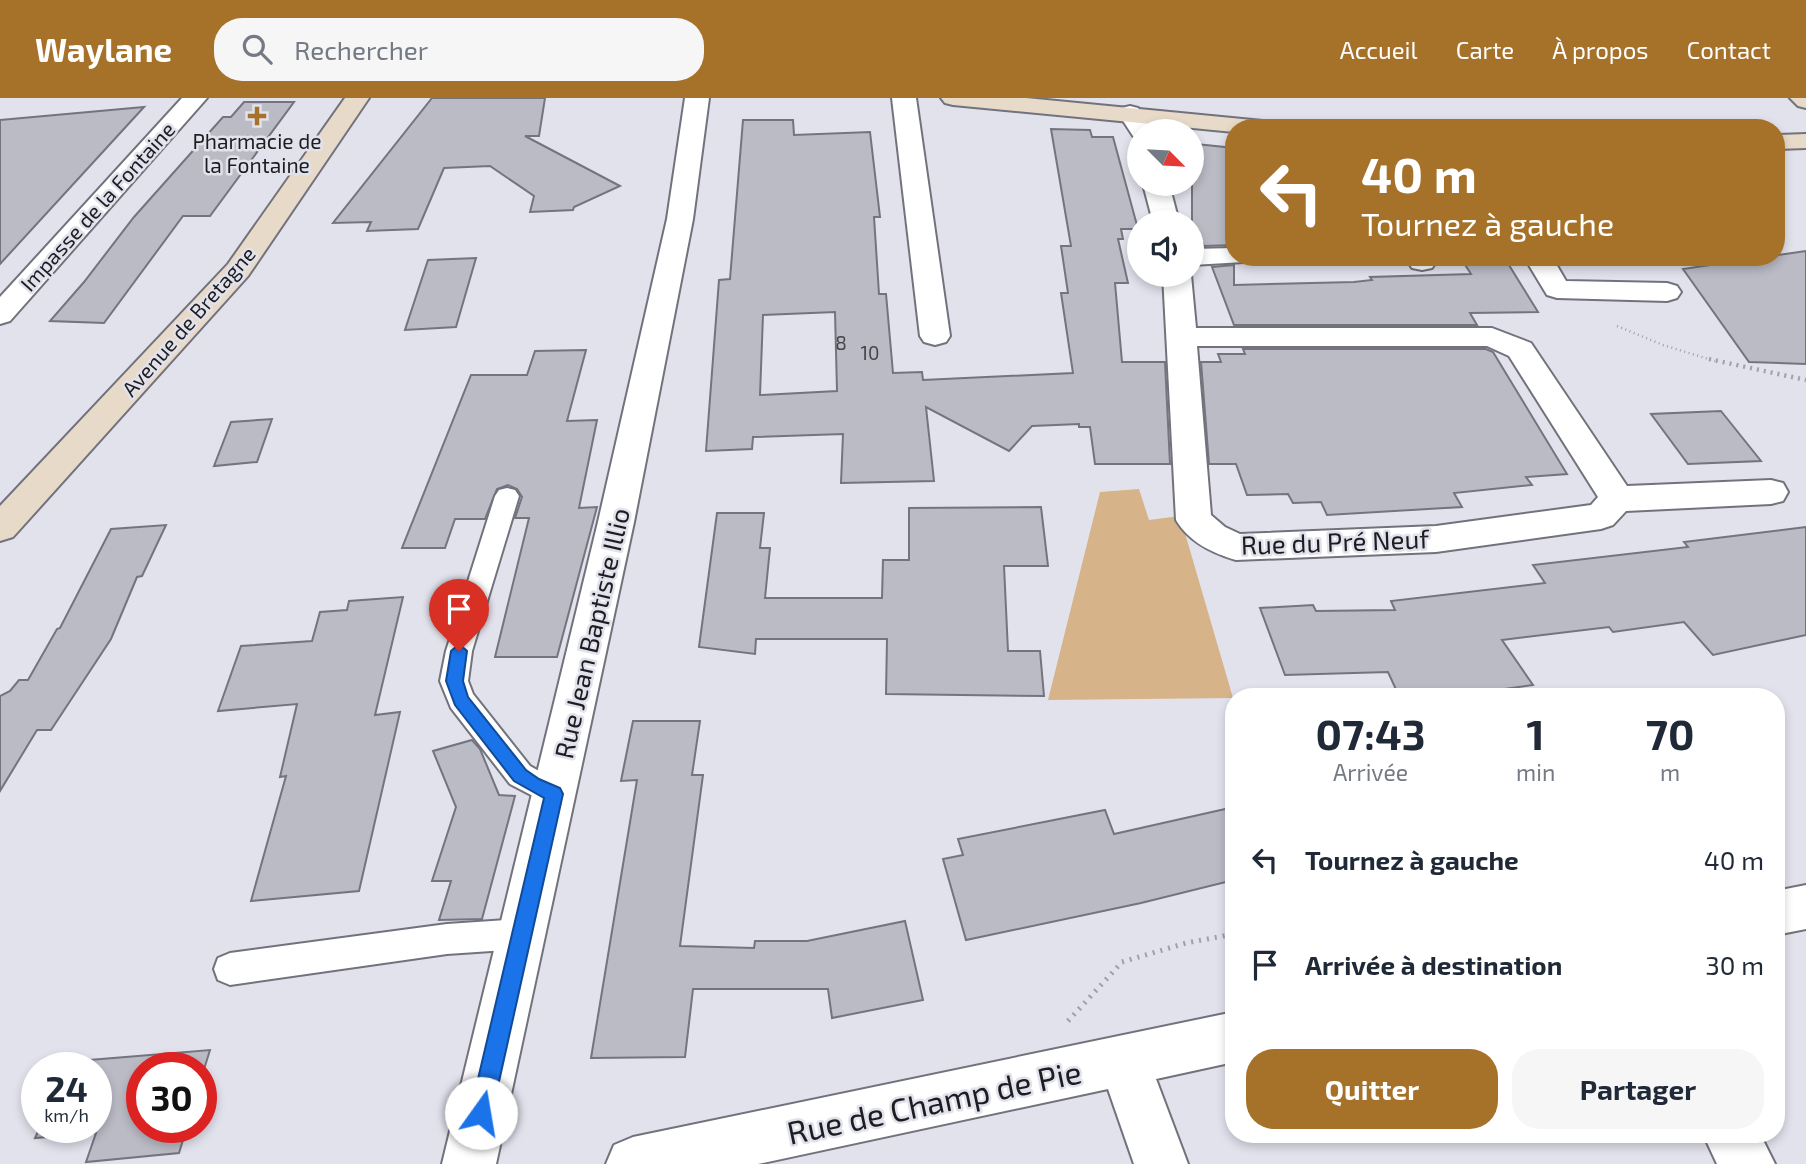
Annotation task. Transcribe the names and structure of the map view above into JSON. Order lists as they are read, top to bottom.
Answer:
{
  "streets": {
    "street": [
      "Impasse de la Fontaine",
      "Avenue de Bretagne",
      "Rue du Pré Neuf",
      "Rue Jean Baptiste Illio",
      "Rue de Champ de Pie"
    ]
  },
  "places": {
    "health": ["Pharmacie de la Fontaine"]
  },
  "house_numbers": ["8", "10"],
  "north": "bottom right",
  "page": {
    "header": "Waylane",
    "search": "Rechercher",
    "nav": [
      "Accueil",
      "Carte",
      "À propos",
      "Contact"
    ],
    "turn": ["40 m", "Tournez à gauche"],
    "eta": [
      "07:43",
      "Arrivée",
      "1",
      "min",
      "70",
      "m"
    ],
    "list": [
      {
        "name": "Tournez à gauche",
        "value": "40 m"
      },
      {
        "name": "Arrivée à destination",
        "value": "30 m"
      }
    ],
    "buttons": ["Quitter", "Partager"],
    "speed": "24 km/h",
    "limit": "30"
  }
}
